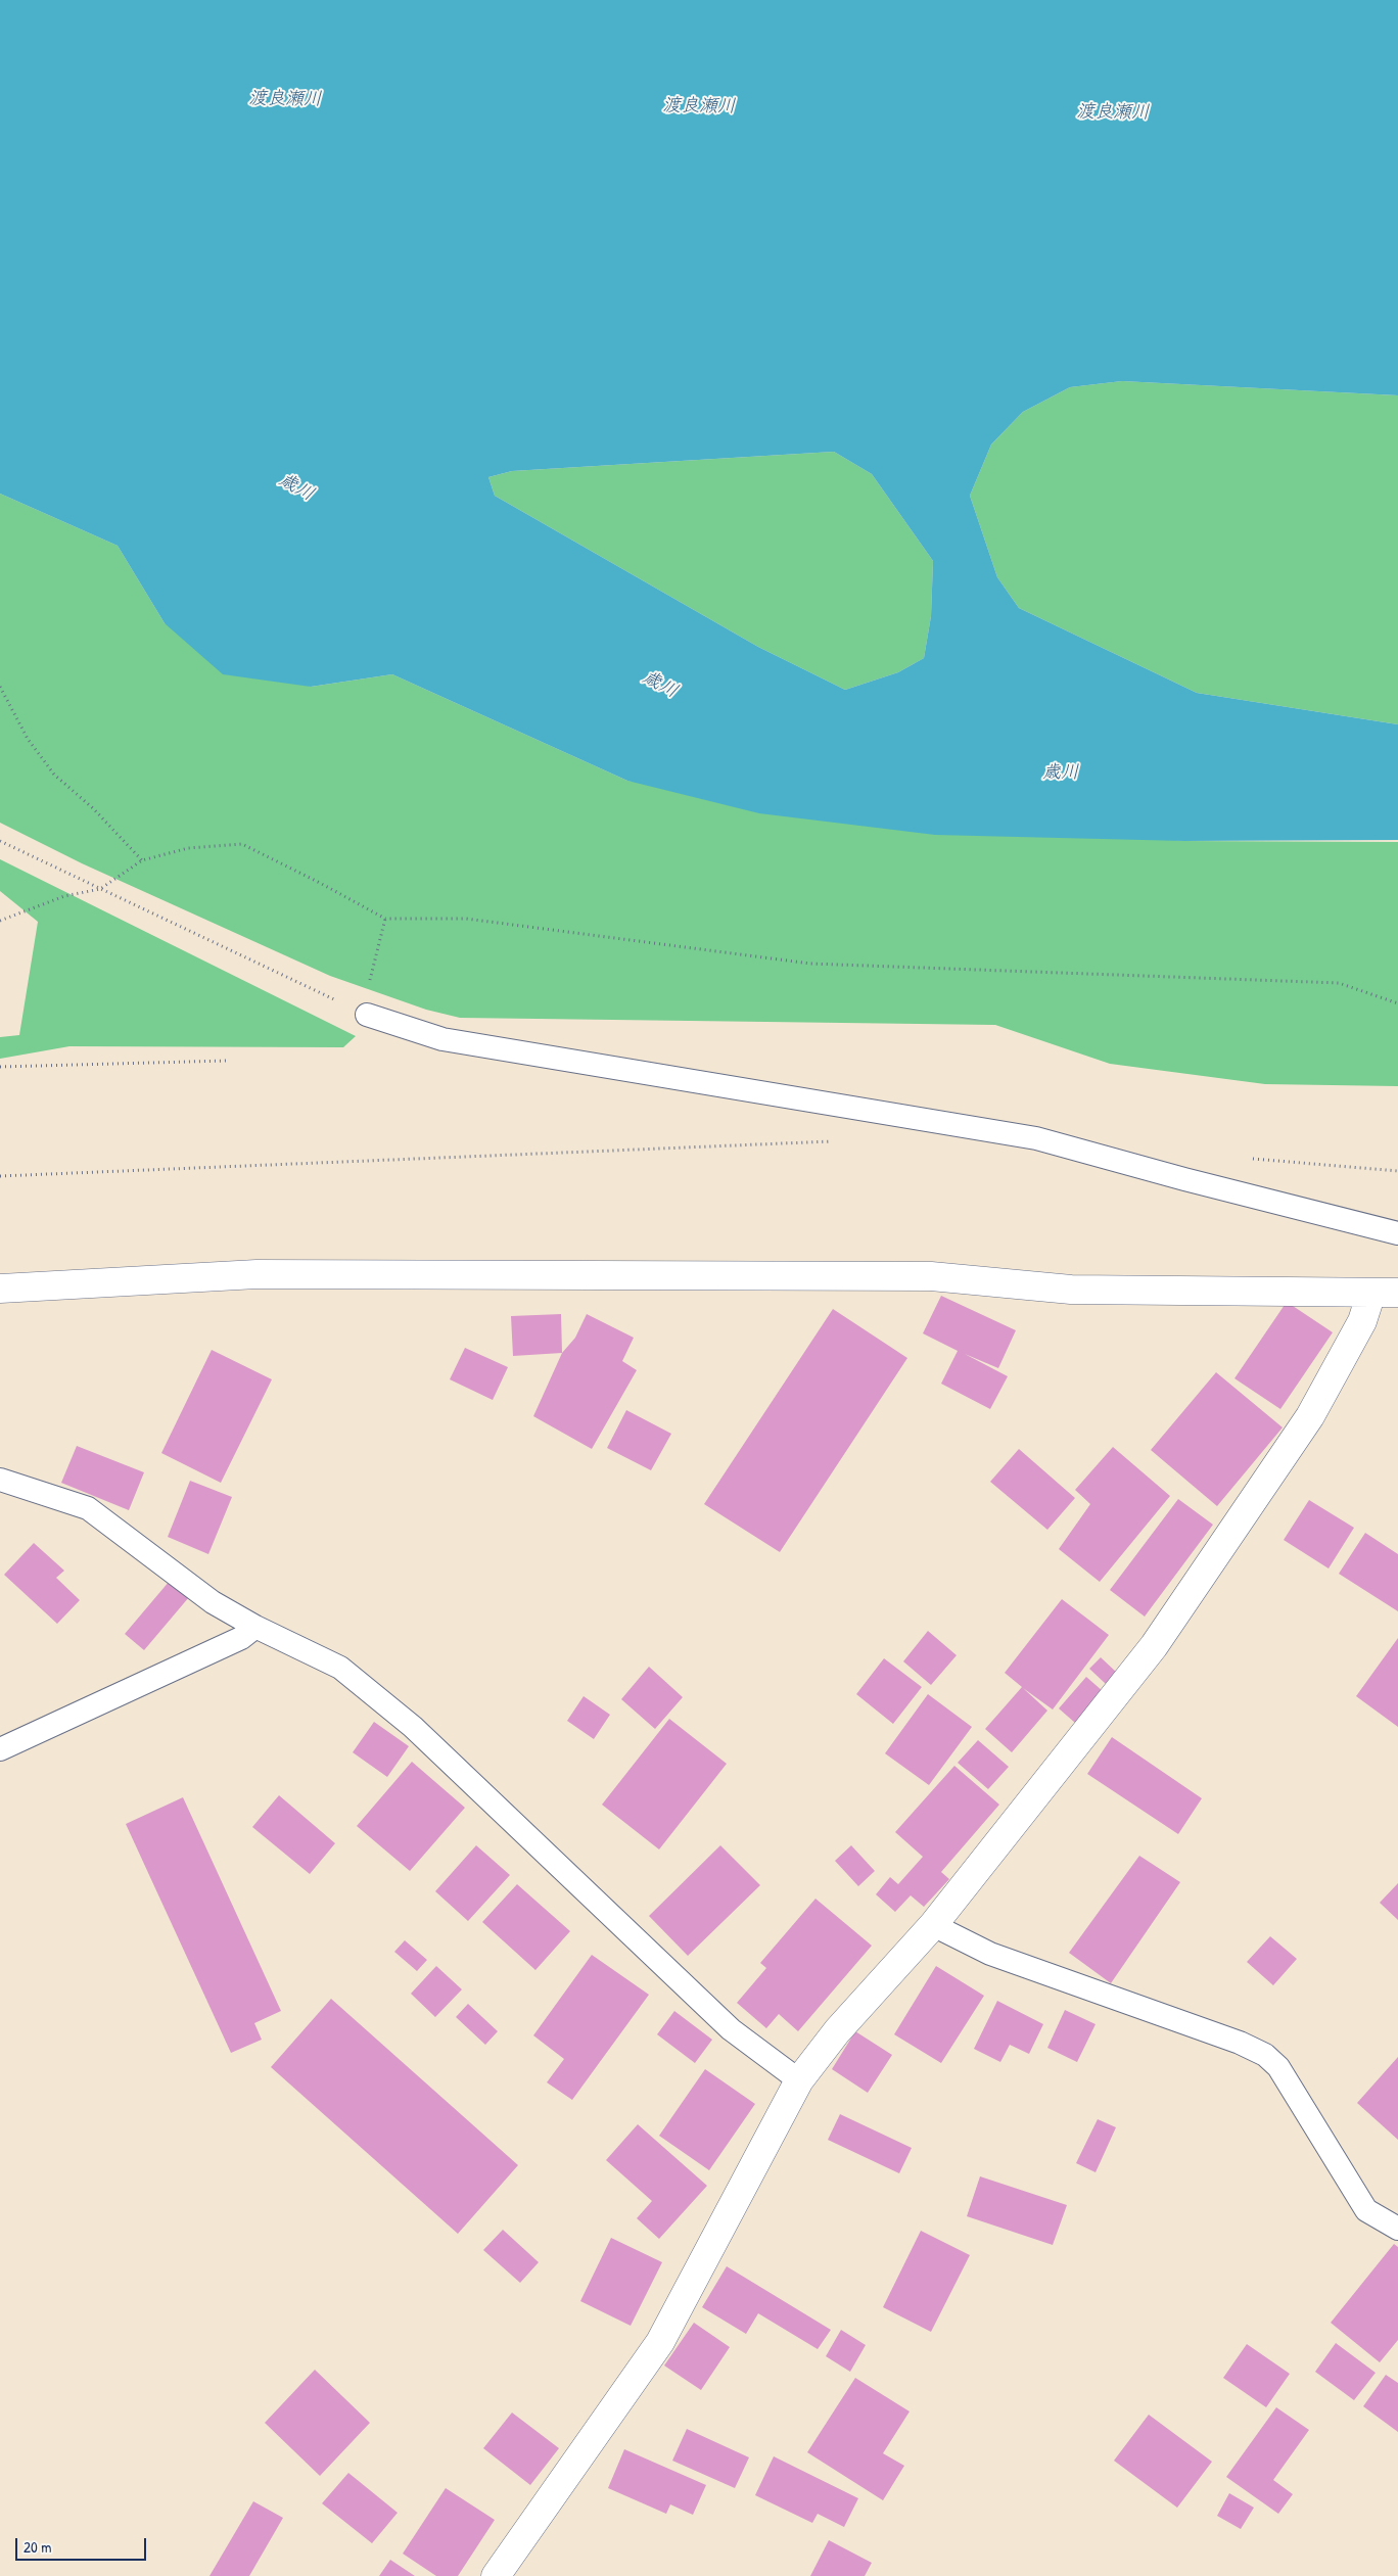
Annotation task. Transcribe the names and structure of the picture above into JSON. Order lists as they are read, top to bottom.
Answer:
{
  "water": ["渡良瀬川", "歳川"],
  "scale_bar": "20 m"
}
